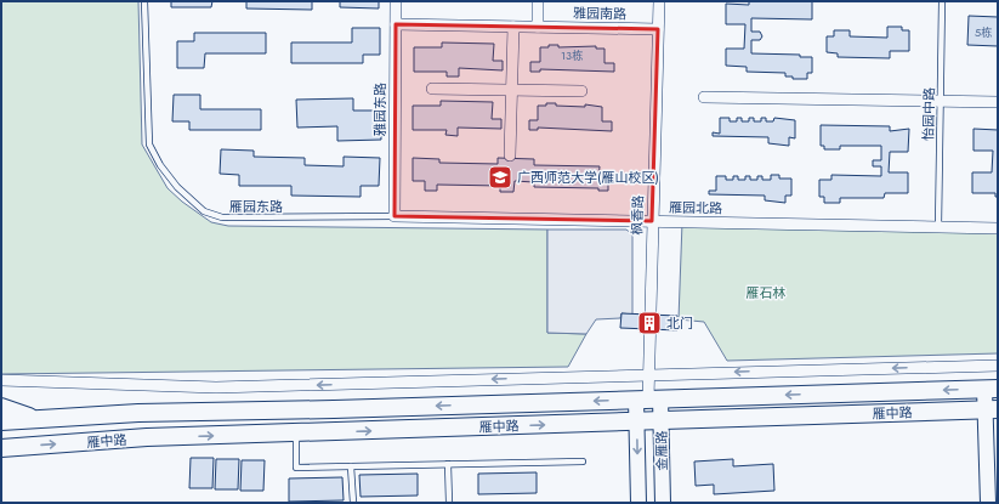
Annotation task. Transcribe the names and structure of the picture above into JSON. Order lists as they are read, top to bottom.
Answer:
{
  "streets": {
    "main road": ["雁中路"],
    "street": [
      "雅园南路",
      "雅园东路",
      "雁园北路",
      "枫香路",
      "金雁路"
    ],
    "lane": ["怡园中路", "雁园东路"]
  },
  "crossings": [
    ["雅园南路", "雅园东路"],
    ["雅园南路", "枫香路"],
    ["雅园东路", "雁园东路"],
    ["雅园东路", "雁园北路"],
    ["怡园中路", "雁园北路"],
    ["雁园东路", "雁园北路"],
    ["雁园北路", "枫香路"],
    ["枫香路", "雁中路"],
    ["枫香路", "金雁路"],
    ["雁中路", "金雁路"]
  ],
  "parks": ["雁石林"],
  "places": {
    "school or university": ["广西师范大学(雁山校区)"],
    "building": ["北门"]
  },
  "house_numbers": ["5栋", "13栋"]
}
